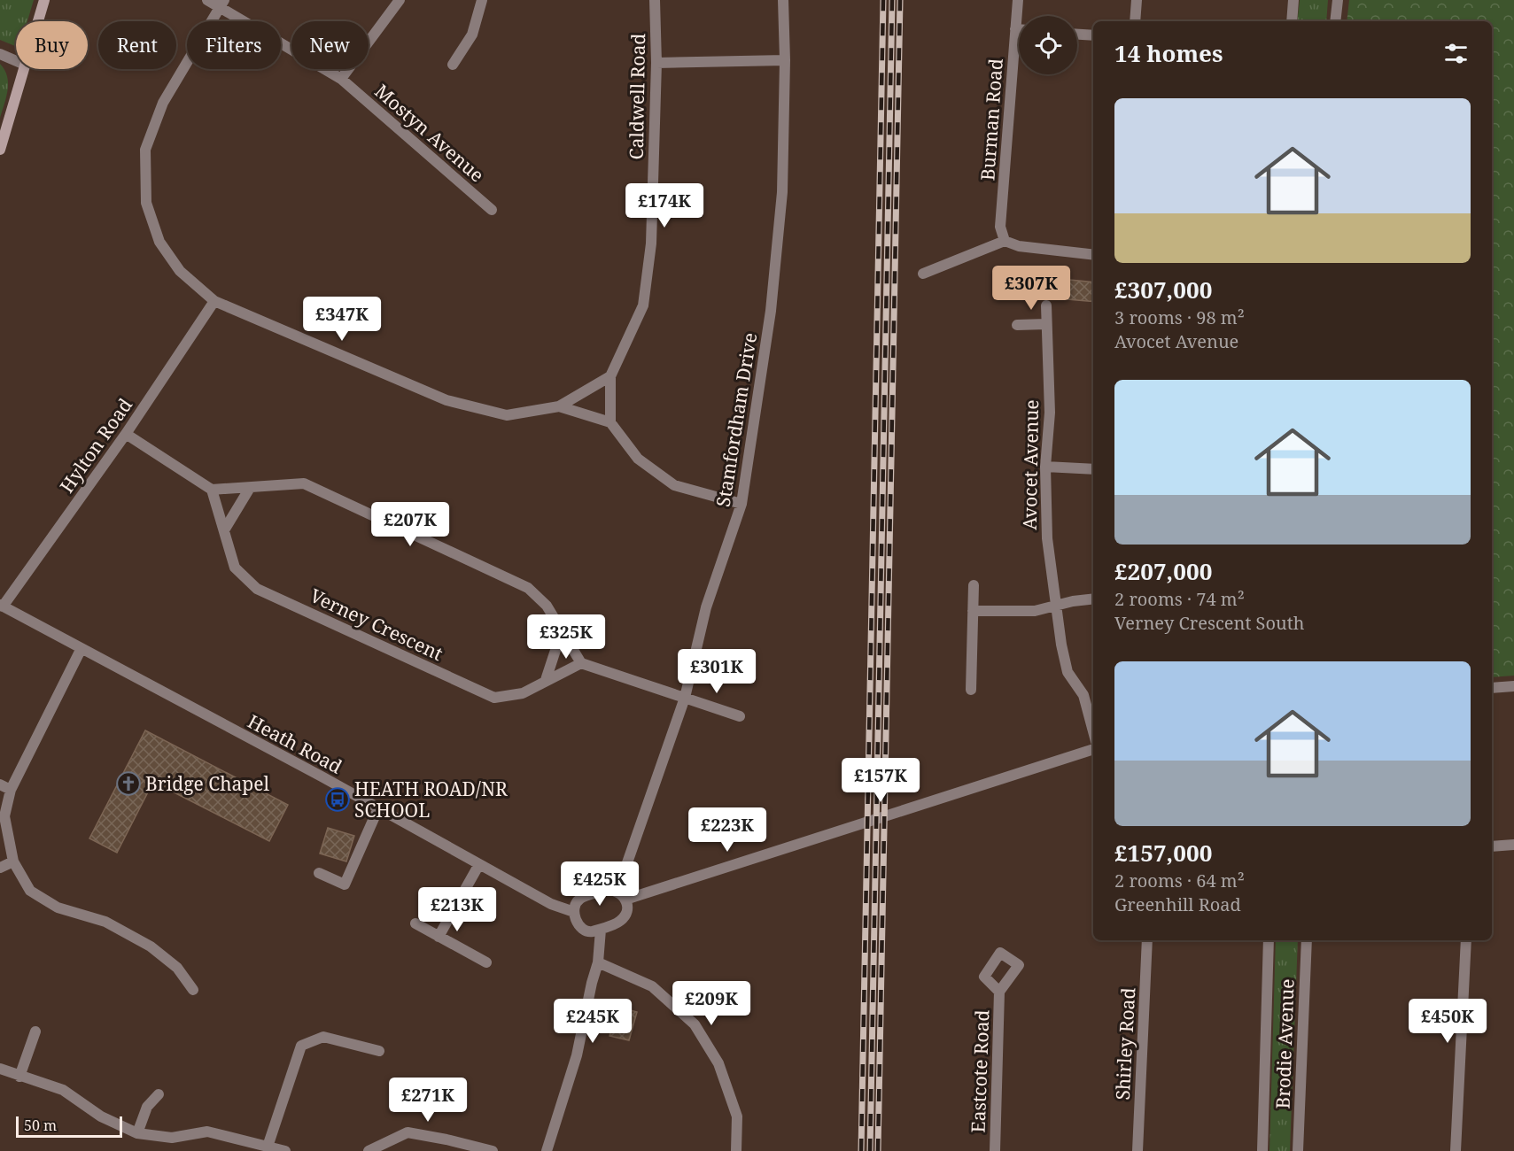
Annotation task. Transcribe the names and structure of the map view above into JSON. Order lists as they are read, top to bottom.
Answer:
{
  "streets": {
    "street": [
      "Caldwell Road",
      "Burman Road",
      "Mostyn Avenue",
      "Stamfordham Drive",
      "Hylton Road",
      "Avocet Avenue",
      "Verney Crescent",
      "Heath Road",
      "Shirley Road",
      "Brodie Avenue",
      "Eastcote Road"
    ]
  },
  "crossings": [
    ["Stamfordham Drive", "Heath Road"],
    ["Hylton Road", "Heath Road"]
  ],
  "places": {
    "church": ["Bridge Chapel"],
    "bus stop": ["HEATH ROAD/NR SCHOOL"]
  },
  "scale_bar": "50 m",
  "page": {
    "chip": [
      "Buy",
      "Rent",
      "Filters",
      "New"
    ],
    "heading": "14 homes",
    "list": [
      {
        "name": "£307,000",
        "note": "3 rooms · 98 m² · Avocet Avenue"
      },
      {
        "name": "£207,000",
        "note": "2 rooms · 74 m² · Verney Crescent South"
      },
      {
        "name": "£157,000",
        "note": "2 rooms · 64 m² · Greenhill Road"
      }
    ],
    "price": [
      "£174K",
      "£307K",
      "£347K",
      "£207K",
      "£325K",
      "£301K",
      "£157K",
      "£223K",
      "£425K",
      "£213K",
      "£209K",
      "£245K",
      "£450K",
      "£271K"
    ],
    "scale": "50 m"
  }
}
